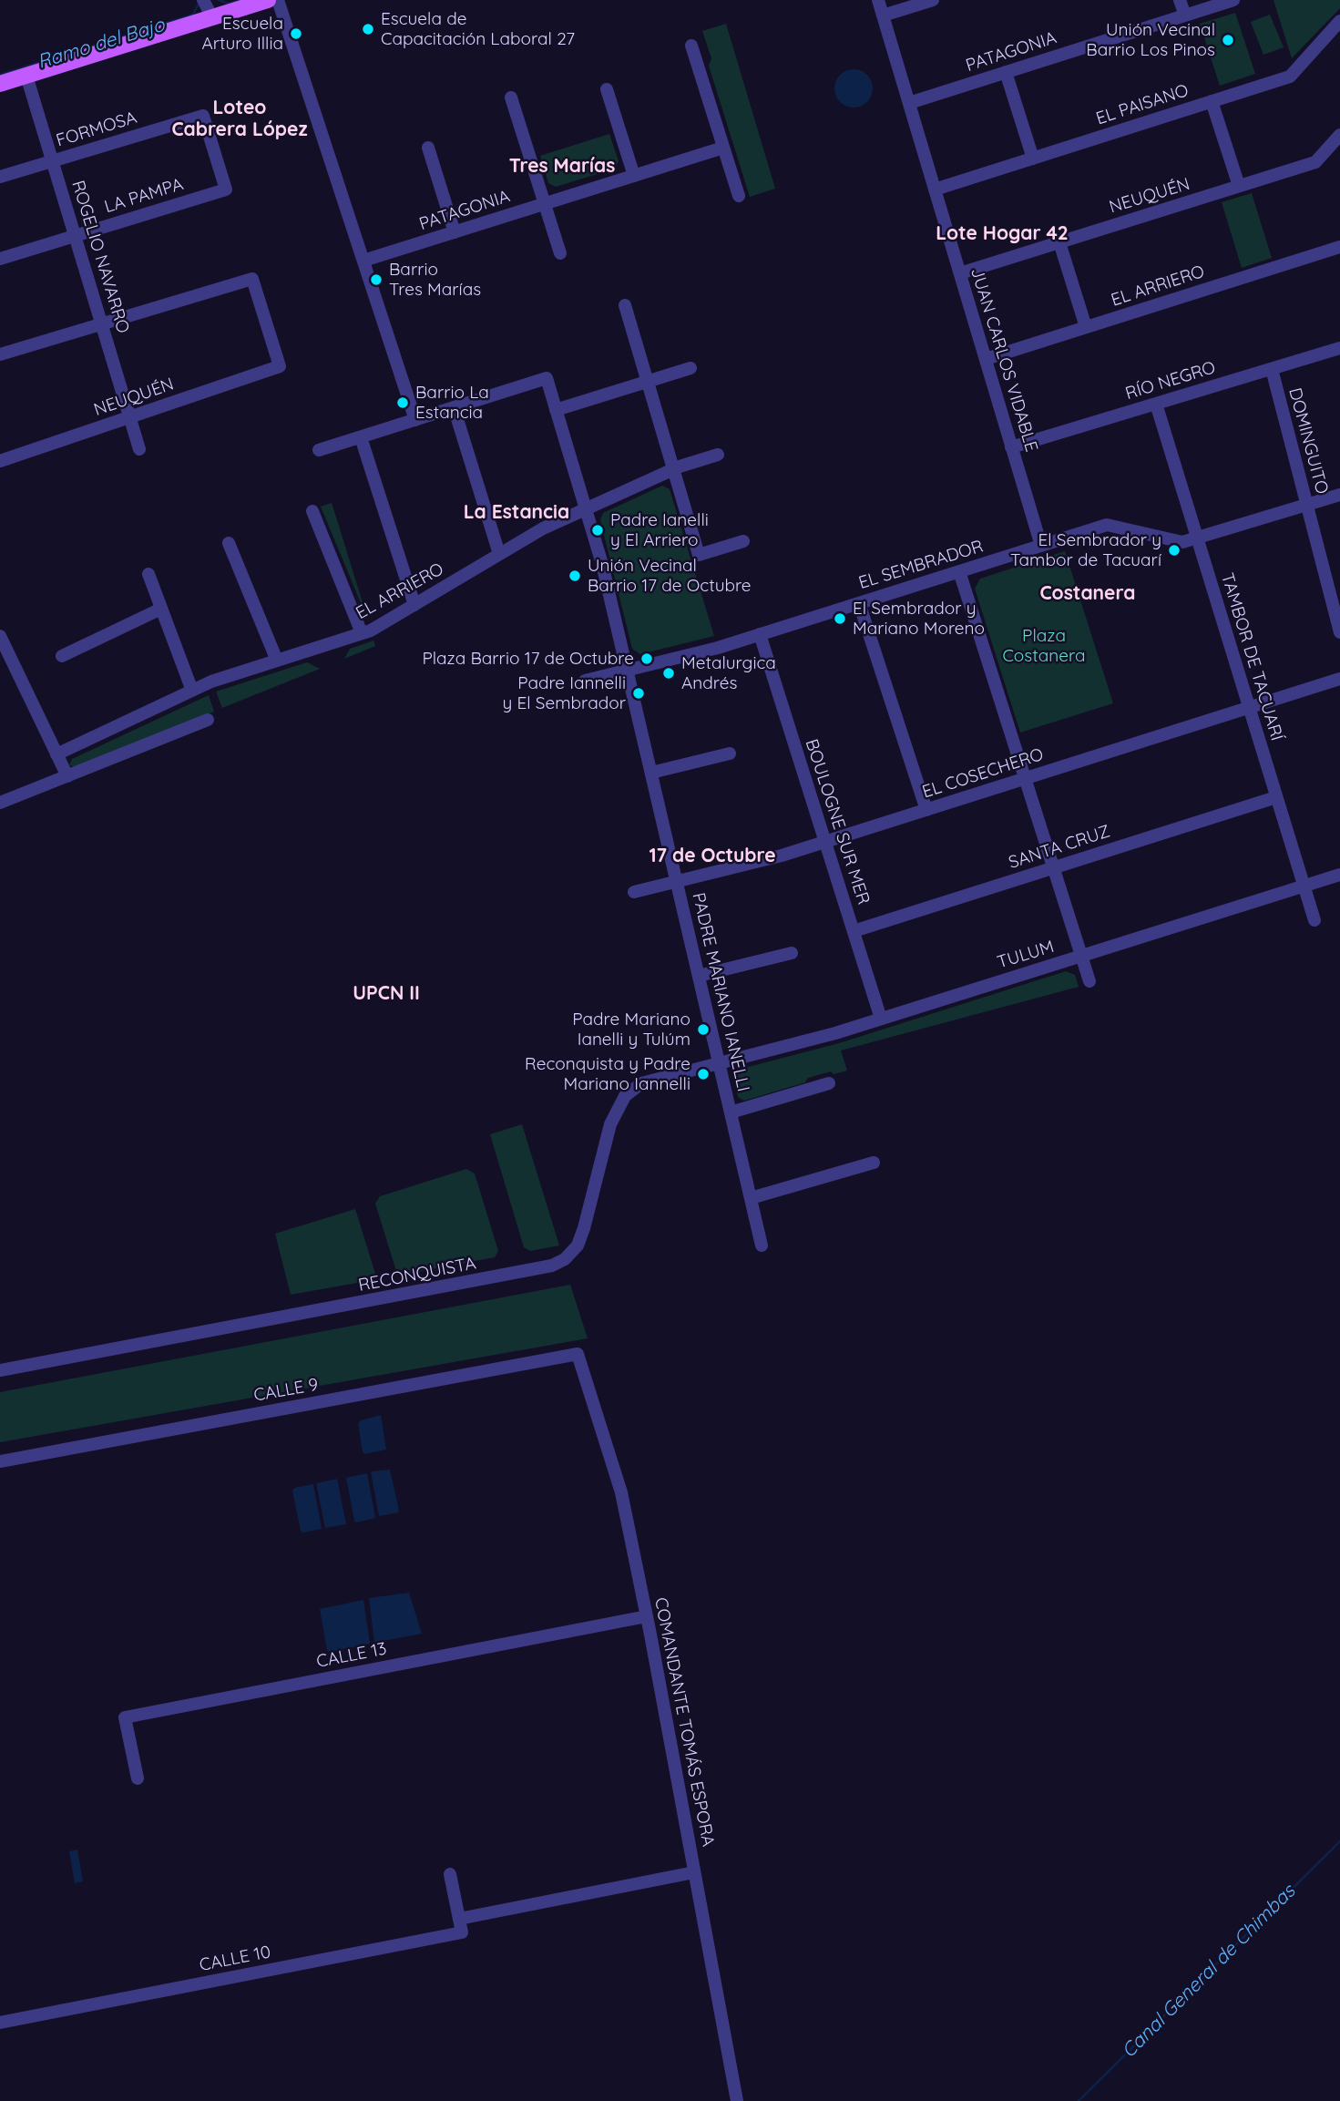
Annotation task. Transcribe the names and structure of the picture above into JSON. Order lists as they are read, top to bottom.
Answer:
{
  "streets": {
    "street": [
      "PATAGONIA",
      "EL PAISANO",
      "FORMOSA",
      "LA PAMPA",
      "NEUQUÉN",
      "ROGELIO NAVARRO",
      "EL ARRIERO",
      "JUAN CARLOS VIDABLE",
      "RÍO NEGRO",
      "DOMINGUITO",
      "EL SEMBRADOR",
      "TAMBOR DE TACUARÍ",
      "EL COSECHERO",
      "BOULOGNE SUR MER",
      "SANTA CRUZ",
      "TULUM",
      "PADRE MARIANO IANELLI",
      "RECONQUISTA",
      "CALLE 9",
      "CALLE 13",
      "COMANDANTE TOMÁS ESPORA",
      "CALLE 10"
    ]
  },
  "crossings": [
    ["PATAGONIA", "JUAN CARLOS VIDABLE"],
    ["EL PAISANO", "JUAN CARLOS VIDABLE"],
    ["FORMOSA", "LA PAMPA"],
    ["FORMOSA", "ROGELIO NAVARRO"],
    ["LA PAMPA", "ROGELIO NAVARRO"],
    ["NEUQUÉN", "ROGELIO NAVARRO"],
    ["NEUQUÉN", "JUAN CARLOS VIDABLE"],
    ["EL ARRIERO", "JUAN CARLOS VIDABLE"],
    ["EL ARRIERO", "PADRE MARIANO IANELLI"],
    ["JUAN CARLOS VIDABLE", "RÍO NEGRO"],
    ["JUAN CARLOS VIDABLE", "EL SEMBRADOR"],
    ["RÍO NEGRO", "DOMINGUITO"],
    ["RÍO NEGRO", "TAMBOR DE TACUARÍ"],
    ["DOMINGUITO", "EL SEMBRADOR"],
    ["EL SEMBRADOR", "TAMBOR DE TACUARÍ"],
    ["EL SEMBRADOR", "BOULOGNE SUR MER"],
    ["EL SEMBRADOR", "PADRE MARIANO IANELLI"],
    ["TAMBOR DE TACUARÍ", "EL COSECHERO"],
    ["TAMBOR DE TACUARÍ", "SANTA CRUZ"],
    ["TAMBOR DE TACUARÍ", "TULUM"],
    ["EL COSECHERO", "BOULOGNE SUR MER"],
    ["EL COSECHERO", "PADRE MARIANO IANELLI"],
    ["BOULOGNE SUR MER", "SANTA CRUZ"],
    ["BOULOGNE SUR MER", "TULUM"],
    ["TULUM", "PADRE MARIANO IANELLI"],
    ["TULUM", "RECONQUISTA"],
    ["PADRE MARIANO IANELLI", "RECONQUISTA"],
    ["CALLE 9", "COMANDANTE TOMÁS ESPORA"],
    ["CALLE 13", "COMANDANTE TOMÁS ESPORA"]
  ],
  "districts": [
    "Loteo Cabrera López",
    "Tres Marías",
    "Lote Hogar 42",
    "La Estancia",
    "Costanera",
    "17 de Octubre",
    "UPCN II"
  ],
  "water": ["Ramo del Bajo", "Canal General de Chimbas"],
  "parks": ["Plaza Costanera"],
  "places": [
    "Escuela de Capacitación Laboral 27",
    "Escuela Arturo Illia",
    "Unión Vecinal Barrio Los Pinos",
    "Barrio Tres Marías",
    "Barrio La Estancia",
    "Padre Ianelli y El Arriero",
    "El Sembrador y Tambor de Tacuarí",
    "Unión Vecinal Barrio 17 de Octubre",
    "El Sembrador y Mariano Moreno",
    "Plaza Barrio 17 de Octubre",
    "Metalurgica Andrés",
    "Padre Iannelli y El Sembrador",
    "Padre Mariano Ianelli y Tulúm",
    "Reconquista y Padre Mariano Iannelli"
  ]
}
